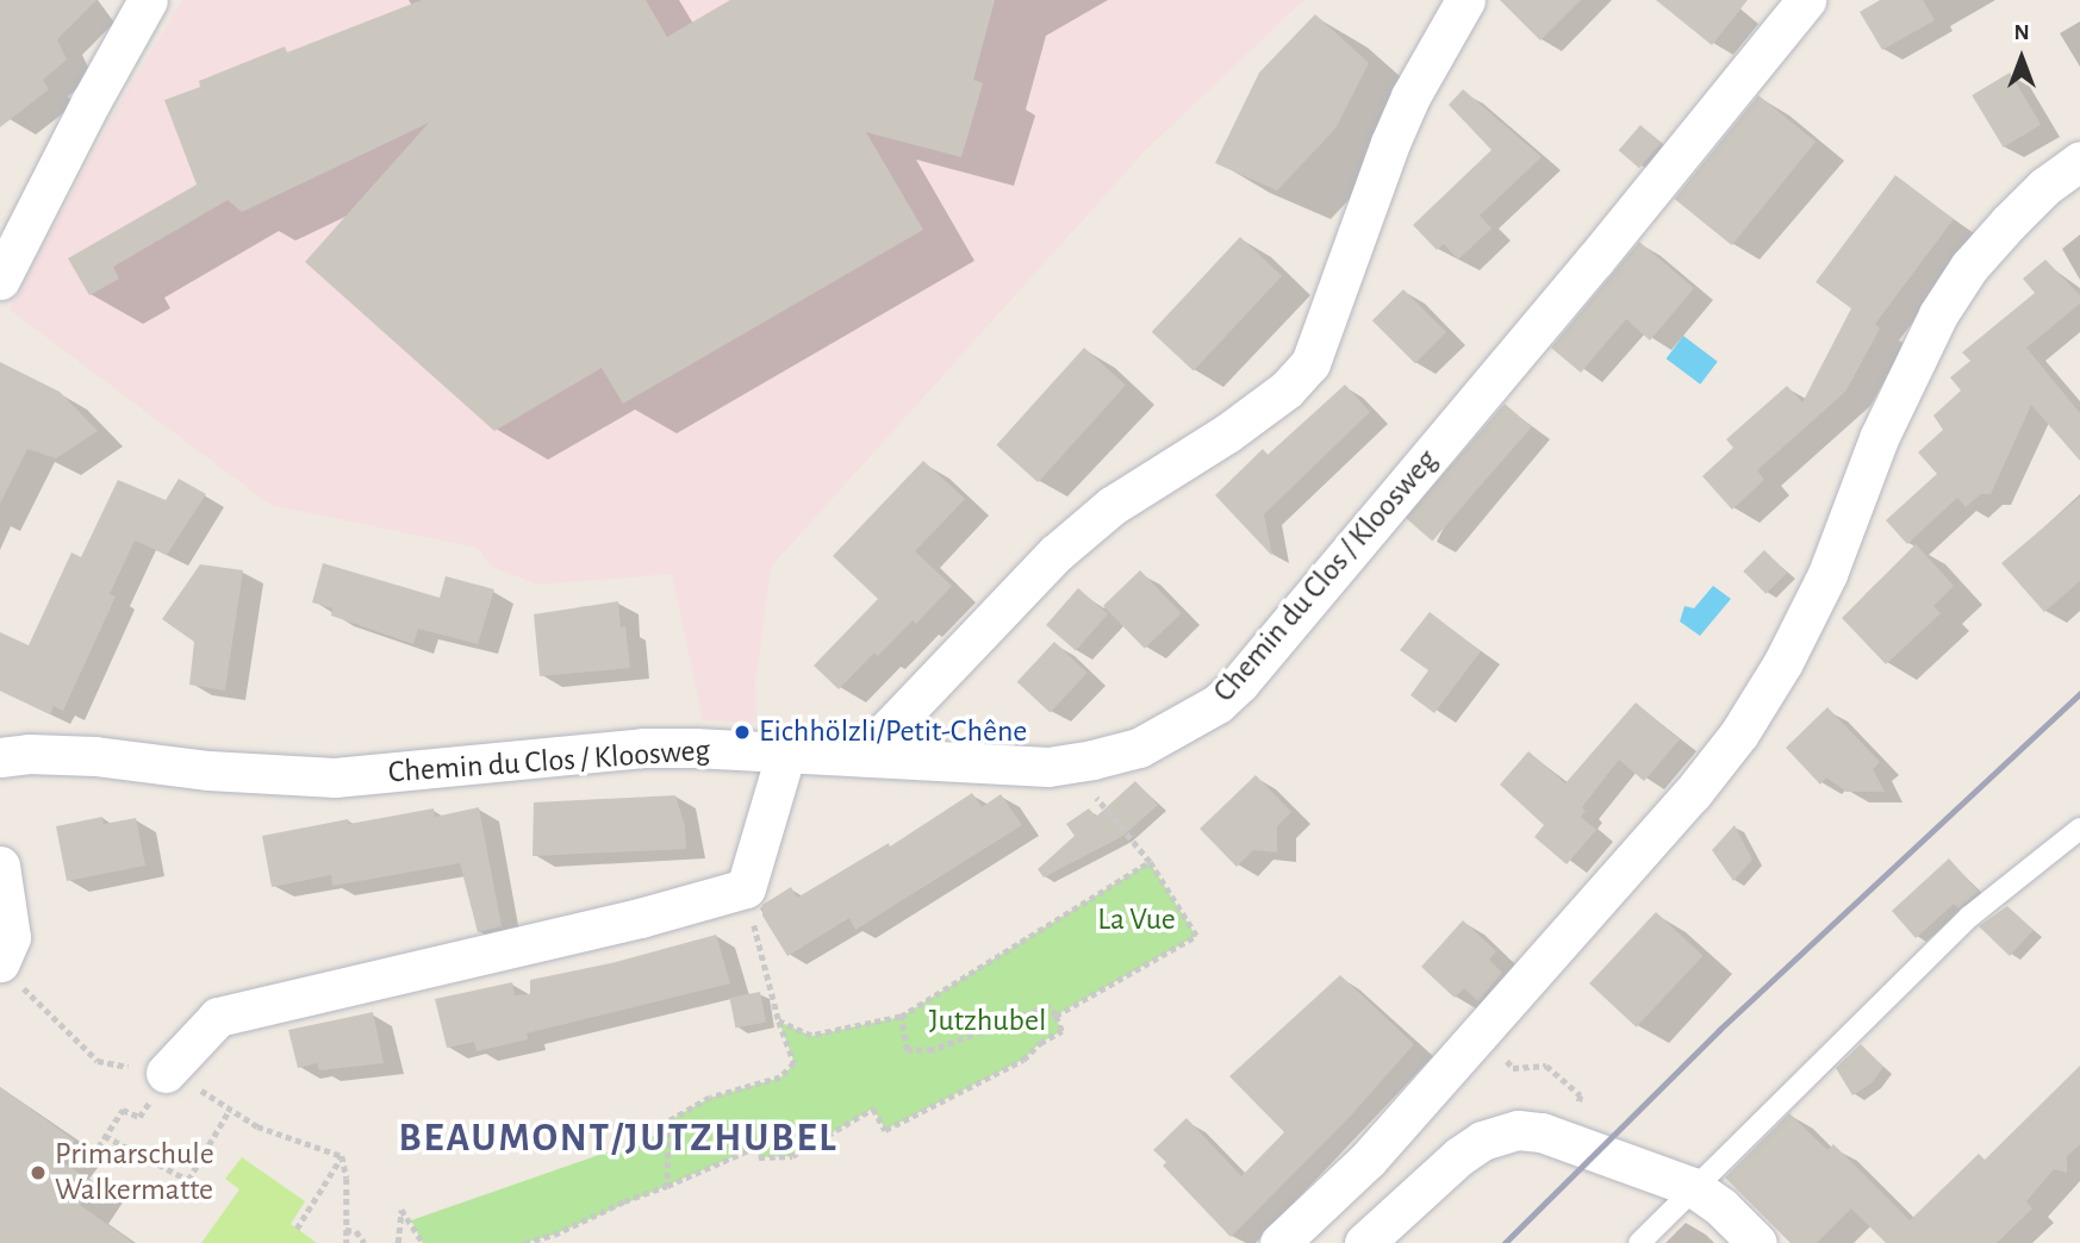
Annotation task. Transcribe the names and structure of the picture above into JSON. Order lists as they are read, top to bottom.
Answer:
{
  "streets": {
    "street": ["Chemin du Clos / Kloosweg"]
  },
  "districts": ["BEAUMONT/JUTZHUBEL"],
  "parks": ["La Vue", "Jutzhubel"],
  "places": ["Eichhölzli/Petit-Chêne", "Primarschule Walkermatte"],
  "north": "top"
}
